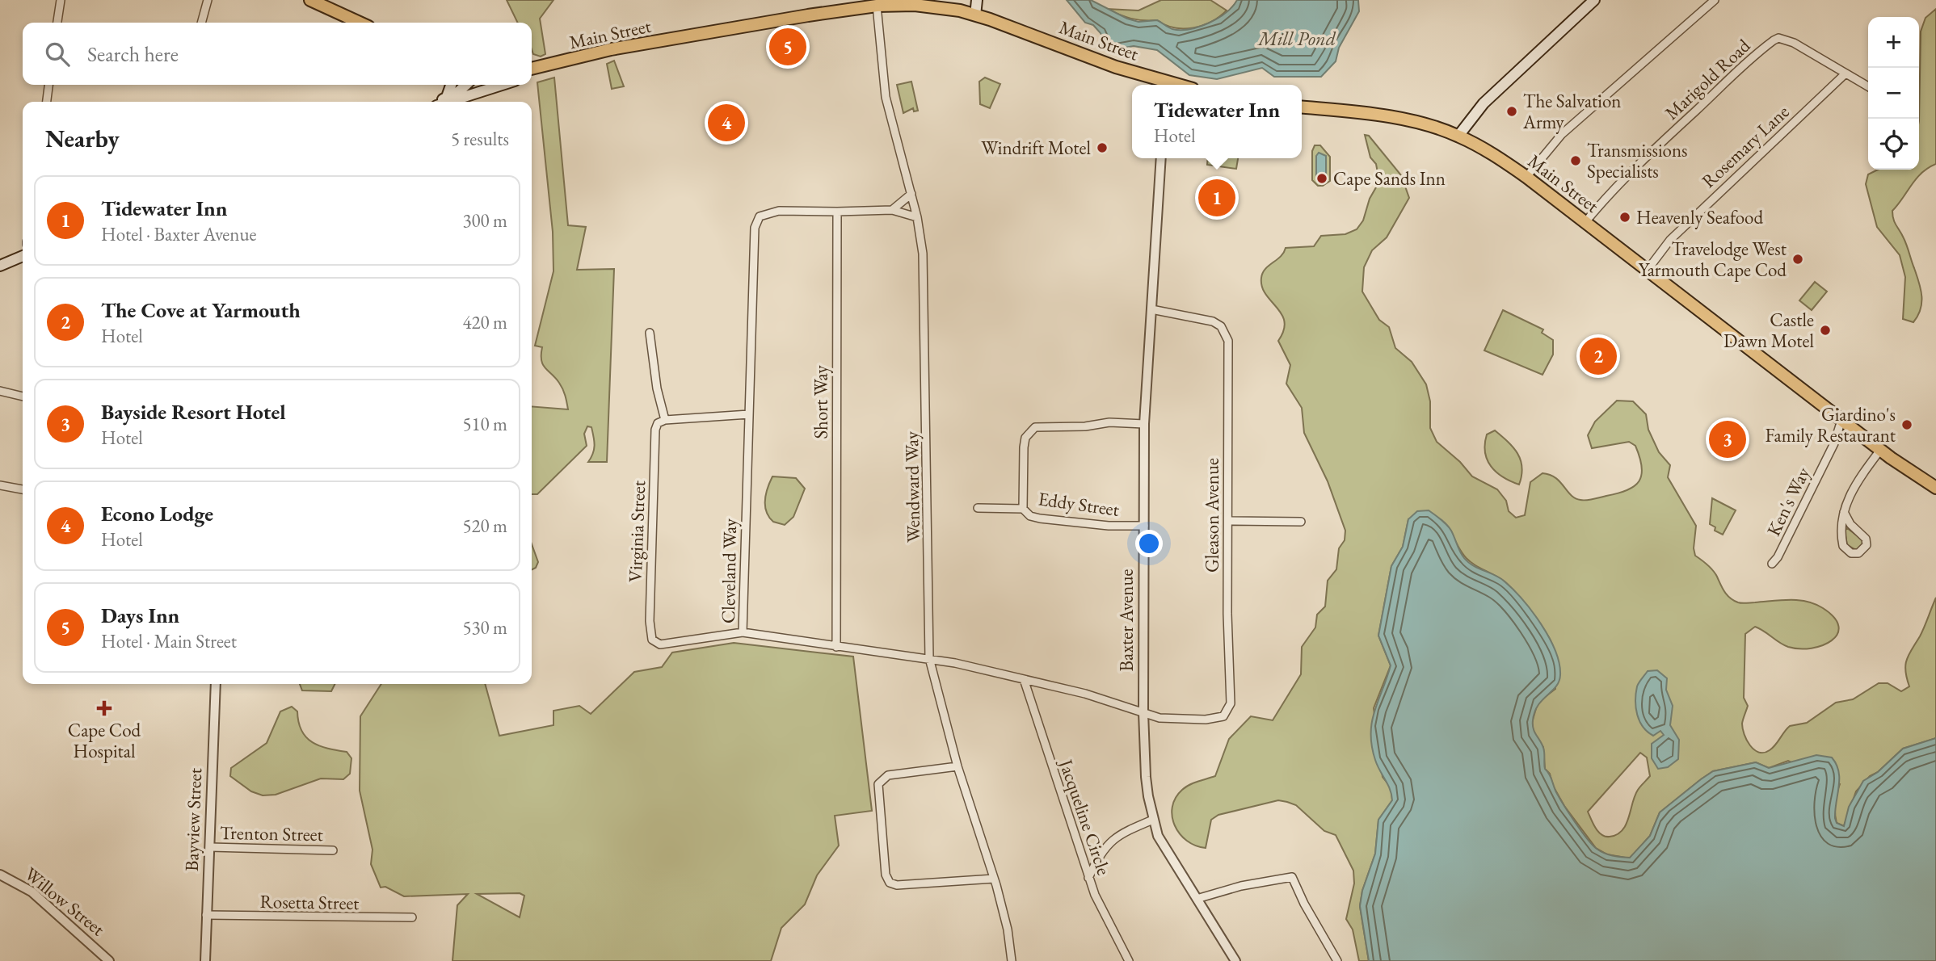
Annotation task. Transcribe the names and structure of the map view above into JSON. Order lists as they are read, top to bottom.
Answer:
{
  "streets": {
    "main road": ["Main Street"],
    "street": [
      "Marigold Road",
      "Rosemary Lane",
      "Short Way",
      "Wendward Way",
      "Ken's Way",
      "Eddy Street",
      "Gleason Avenue",
      "Virginia Street",
      "Cleveland Way",
      "Baxter Avenue",
      "Jacqueline Circle",
      "Bayview Street",
      "Trenton Street",
      "Willow Street",
      "Rosetta Street"
    ]
  },
  "crossings": [
    ["Main Street", "Marigold Road"],
    ["Main Street", "Rosemary Lane"],
    ["Main Street", "Wendward Way"],
    ["Main Street", "Ken's Way"],
    ["Marigold Road", "Rosemary Lane"],
    ["Short Way", "Cleveland Way"],
    ["Wendward Way", "Cleveland Way"],
    ["Eddy Street", "Baxter Avenue"],
    ["Gleason Avenue", "Cleveland Way"],
    ["Gleason Avenue", "Baxter Avenue"],
    ["Virginia Street", "Cleveland Way"],
    ["Cleveland Way", "Baxter Avenue"],
    ["Cleveland Way", "Jacqueline Circle"],
    ["Bayview Street", "Trenton Street"],
    ["Bayview Street", "Rosetta Street"]
  ],
  "water": ["Mill Pond"],
  "places": {
    "other": [
      "The Salvation Army",
      "Windrift Motel",
      "Transmissions Specialists",
      "Cape Sands Inn",
      "Heavenly Seafood",
      "Travelodge West Yarmouth Cape Cod",
      "Castle Dawn Motel",
      "Giardino's Family Restaurant"
    ],
    "health": ["Cape Cod Hospital"]
  },
  "page": {
    "map_buttons": ["+", "−"],
    "search": "Search here",
    "pins": [
      "5",
      "4",
      "1",
      "2",
      "3"
    ],
    "popup": ["Tidewater Inn", "Hotel"],
    "heading": ["Nearby", "5 results"],
    "list": [
      {
        "mark": "1",
        "name": "Tidewater Inn",
        "note": "Hotel · Baxter Avenue",
        "value": "300 m"
      },
      {
        "mark": "2",
        "name": "The Cove at Yarmouth",
        "note": "Hotel",
        "value": "420 m"
      },
      {
        "mark": "3",
        "name": "Bayside Resort Hotel",
        "note": "Hotel",
        "value": "510 m"
      },
      {
        "mark": "4",
        "name": "Econo Lodge",
        "note": "Hotel",
        "value": "520 m"
      },
      {
        "mark": "5",
        "name": "Days Inn",
        "note": "Hotel · Main Street",
        "value": "530 m"
      }
    ]
  }
}
